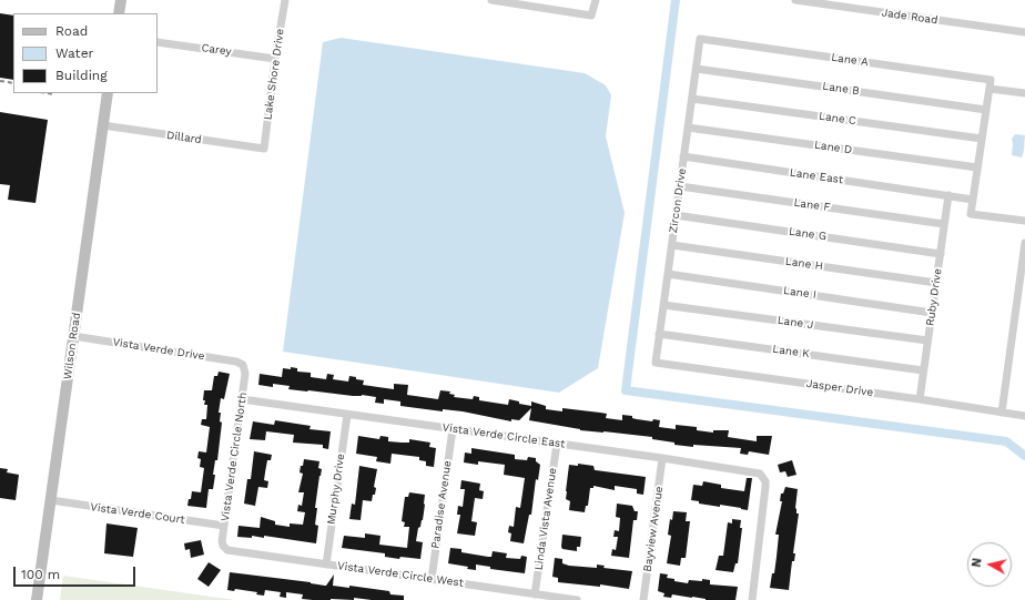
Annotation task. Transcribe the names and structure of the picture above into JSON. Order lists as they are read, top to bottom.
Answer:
{
  "streets": {
    "main road": ["Wilson Road"],
    "street": [
      "Jade Road",
      "Carey",
      "Lane A",
      "Lake Shore Drive",
      "Lane B",
      "Lane C",
      "Dillard",
      "Lane D",
      "Lane East",
      "Zircon Drive",
      "Lane F",
      "Lane G",
      "Lane H",
      "Lane I",
      "Ruby Drive",
      "Lane J",
      "Vista Verde Drive",
      "Lane K",
      "Jasper Drive",
      "Vista Verde Circle East",
      "Vista Verde Circle North",
      "Murphy Drive",
      "Paradise Avenue",
      "Vista Verde Court",
      "Linda Vista Avenue",
      "Bayview Avenue",
      "Vista Verde Circle West"
    ]
  },
  "crossings": [
    ["Carey", "Lake Shore Drive"],
    ["Lane A", "Zircon Drive"],
    ["Lake Shore Drive", "Dillard"],
    ["Lane B", "Zircon Drive"],
    ["Lane C", "Zircon Drive"],
    ["Dillard", "Wilson Road"],
    ["Lane D", "Zircon Drive"],
    ["Lane East", "Zircon Drive"],
    ["Lane East", "Ruby Drive"],
    ["Zircon Drive", "Lane F"],
    ["Zircon Drive", "Lane G"],
    ["Zircon Drive", "Lane H"],
    ["Zircon Drive", "Lane I"],
    ["Zircon Drive", "Lane J"],
    ["Zircon Drive", "Lane K"],
    ["Zircon Drive", "Jasper Drive"],
    ["Lane F", "Ruby Drive"],
    ["Lane G", "Ruby Drive"],
    ["Lane H", "Ruby Drive"],
    ["Lane I", "Ruby Drive"],
    ["Ruby Drive", "Lane J"],
    ["Ruby Drive", "Lane K"],
    ["Ruby Drive", "Jasper Drive"],
    ["Wilson Road", "Vista Verde Drive"],
    ["Wilson Road", "Vista Verde Court"],
    ["Vista Verde Drive", "Vista Verde Circle North"],
    ["Vista Verde Circle East", "Vista Verde Circle North"],
    ["Vista Verde Circle East", "Murphy Drive"],
    ["Vista Verde Circle East", "Paradise Avenue"],
    ["Vista Verde Circle East", "Linda Vista Avenue"],
    ["Vista Verde Circle East", "Bayview Avenue"],
    ["Vista Verde Circle North", "Vista Verde Court"],
    ["Vista Verde Circle North", "Vista Verde Circle West"],
    ["Murphy Drive", "Vista Verde Circle West"],
    ["Paradise Avenue", "Vista Verde Circle West"],
    ["Linda Vista Avenue", "Vista Verde Circle West"]
  ],
  "legend": ["Road", "Water", "Building"],
  "scale_bar": "100 m",
  "north": "left"
}
